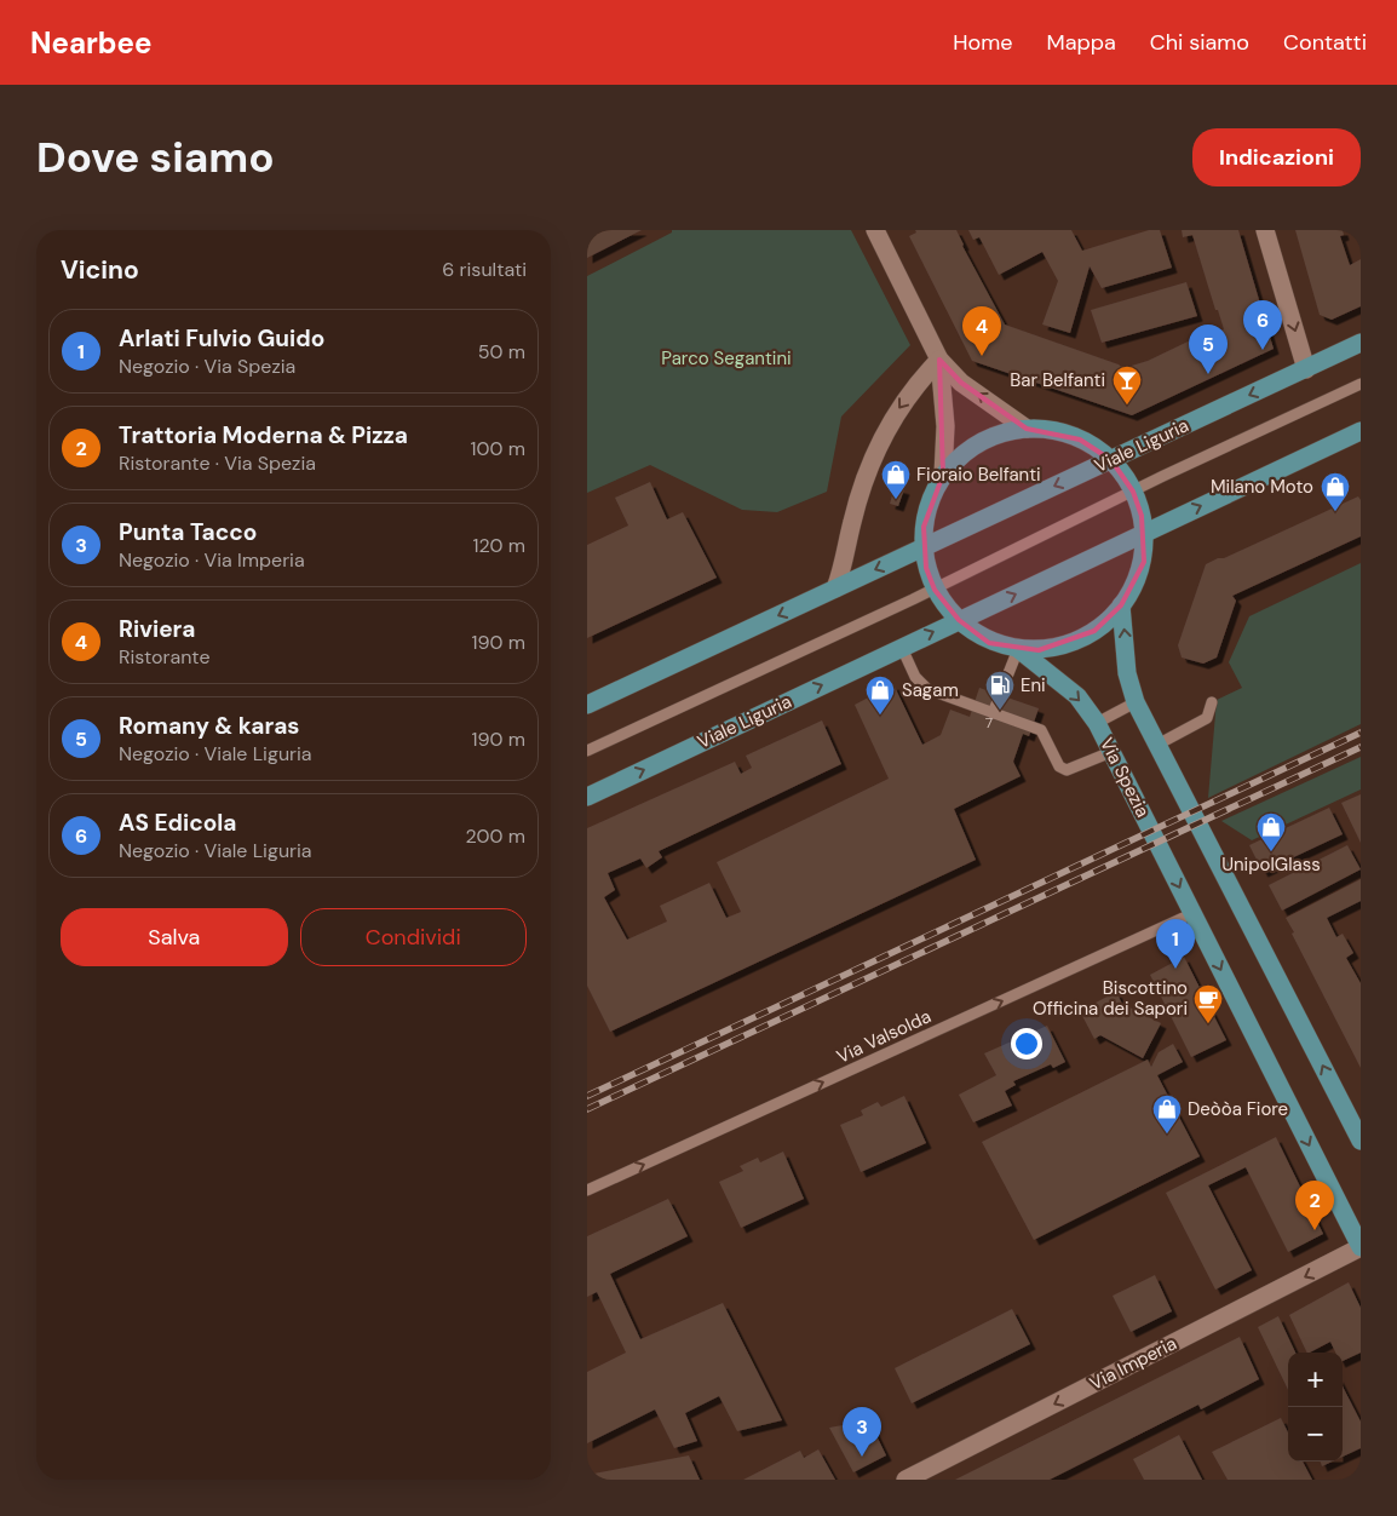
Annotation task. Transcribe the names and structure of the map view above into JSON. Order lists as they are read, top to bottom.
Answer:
{
  "streets": {
    "main road": ["Viale Liguria", "Via Spezia"],
    "street": ["Via Imperia"],
    "lane": ["Via Valsolda"]
  },
  "crossings": [
    ["Via Spezia", "Via Valsolda"],
    ["Via Spezia", "Via Imperia"]
  ],
  "one_way": ["Via Spezia", "Via Valsolda", "Via Imperia"],
  "parks": ["Parco Segantini"],
  "places": {
    "bar": ["Bar Belfanti"],
    "shop": [
      "Fioraio Belfanti",
      "Milano Moto",
      "Sagam",
      "UnipolGlass",
      "Deòòa Fiore"
    ],
    "fuel station": ["Eni"],
    "cafe": ["Biscottino Officina dei Sapori"]
  },
  "house_numbers": ["7"],
  "page": {
    "header": "Nearbee",
    "nav": [
      "Home",
      "Mappa",
      "Chi siamo",
      "Contatti"
    ],
    "buttons": [
      "Indicazioni",
      ["Salva", "Condividi"]
    ],
    "title": "Dove siamo",
    "heading": ["Vicino", "6 risultati"],
    "pins": [
      "6",
      "4",
      "5",
      "1",
      "2",
      "3"
    ],
    "list": [
      {
        "mark": "1",
        "name": "Arlati Fulvio Guido",
        "note": "Negozio · Via Spezia",
        "value": "50 m"
      },
      {
        "mark": "2",
        "name": "Trattoria Moderna & Pizza",
        "note": "Ristorante · Via Spezia",
        "value": "100 m"
      },
      {
        "mark": "3",
        "name": "Punta Tacco",
        "note": "Negozio · Via Imperia",
        "value": "120 m"
      },
      {
        "mark": "4",
        "name": "Riviera",
        "note": "Ristorante",
        "value": "190 m"
      },
      {
        "mark": "5",
        "name": "Romany & karas",
        "note": "Negozio · Viale Liguria",
        "value": "190 m"
      },
      {
        "mark": "6",
        "name": "AS Edicola",
        "note": "Negozio · Viale Liguria",
        "value": "200 m"
      }
    ],
    "map_buttons": ["+", "−"]
  }
}
